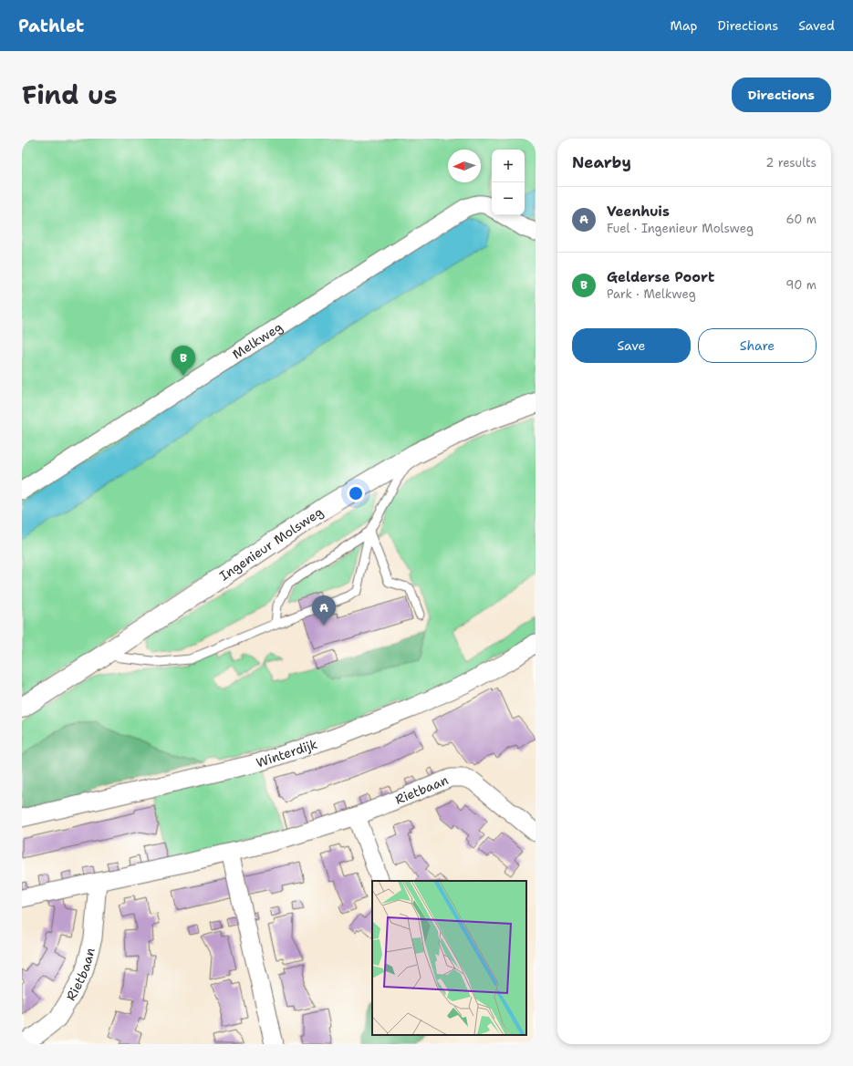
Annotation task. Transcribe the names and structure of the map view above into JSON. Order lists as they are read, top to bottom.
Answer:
{
  "streets": {
    "main road": ["Ingenieur Molsweg"],
    "street": ["Melkweg", "Winterdijk", "Rietbaan"]
  },
  "north": "left",
  "page": {
    "header": "Pathlet",
    "nav": ["Map", "Directions", "Saved"],
    "title": "Find us",
    "buttons": [
      "Directions",
      ["Save", "Share"]
    ],
    "heading": ["Nearby", "2 results"],
    "map_buttons": ["+", "−"],
    "list": [
      {
        "mark": "A",
        "name": "Veenhuis",
        "note": "Fuel · Ingenieur Molsweg",
        "value": "60 m"
      },
      {
        "mark": "B",
        "name": "Gelderse Poort",
        "note": "Park · Melkweg",
        "value": "90 m"
      }
    ],
    "pins": ["B", "A"]
  }
}
